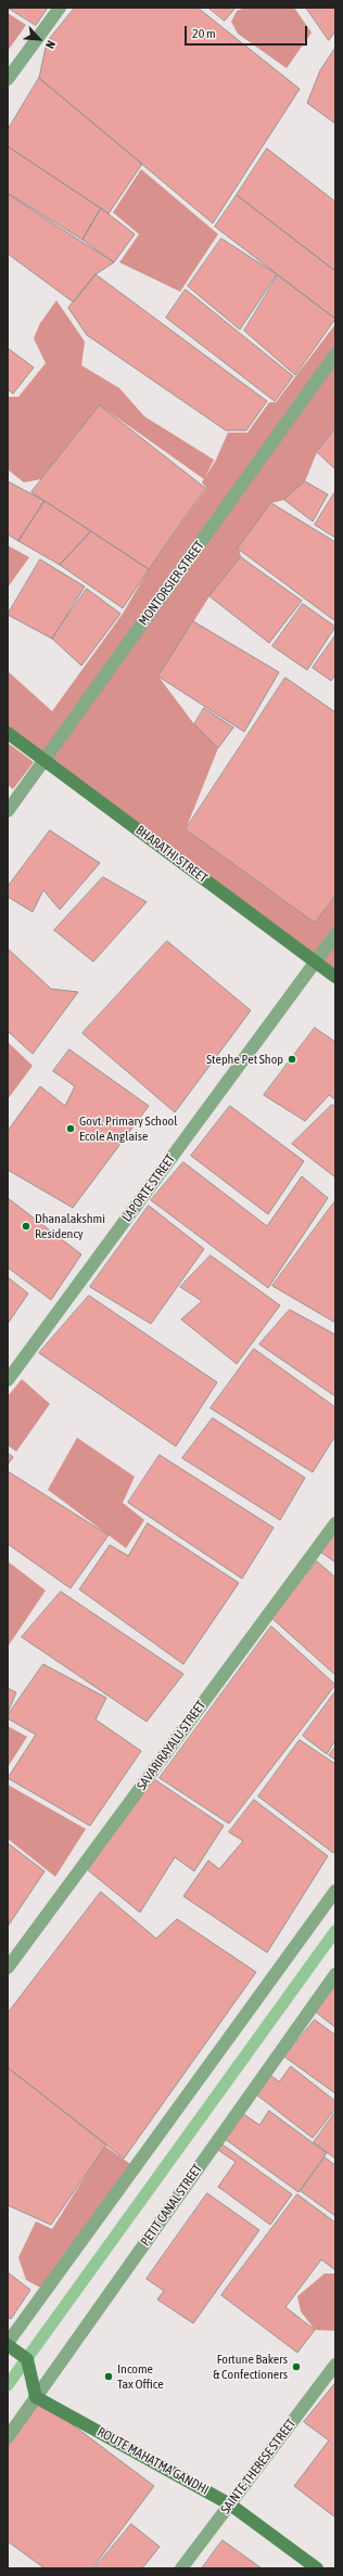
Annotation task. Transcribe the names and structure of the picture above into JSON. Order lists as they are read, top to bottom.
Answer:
{
  "streets": {
    "street": [
      "MONTORSIER STREET",
      "BHARATHI STREET",
      "LAPORTE STREET",
      "SAVARIRAYALU STREET",
      "PETIT CANAL STREET",
      "ROUTE MAHATMA GANDHI",
      "SAINTE-THERESE STREET"
    ]
  },
  "crossings": [
    ["MONTORSIER STREET", "BHARATHI STREET"],
    ["BHARATHI STREET", "LAPORTE STREET"],
    ["PETIT CANAL STREET", "ROUTE MAHATMA GANDHI"],
    ["ROUTE MAHATMA GANDHI", "SAINTE-THERESE STREET"]
  ],
  "places": [
    "Stephe Pet Shop",
    "Govt. Primary School Ecole Anglaise",
    "Dhanalakshmi Residency",
    "Fortune Bakers & Confectioners",
    "Income Tax Office"
  ],
  "scale_bar": "20 m",
  "north": "bottom right"
}
